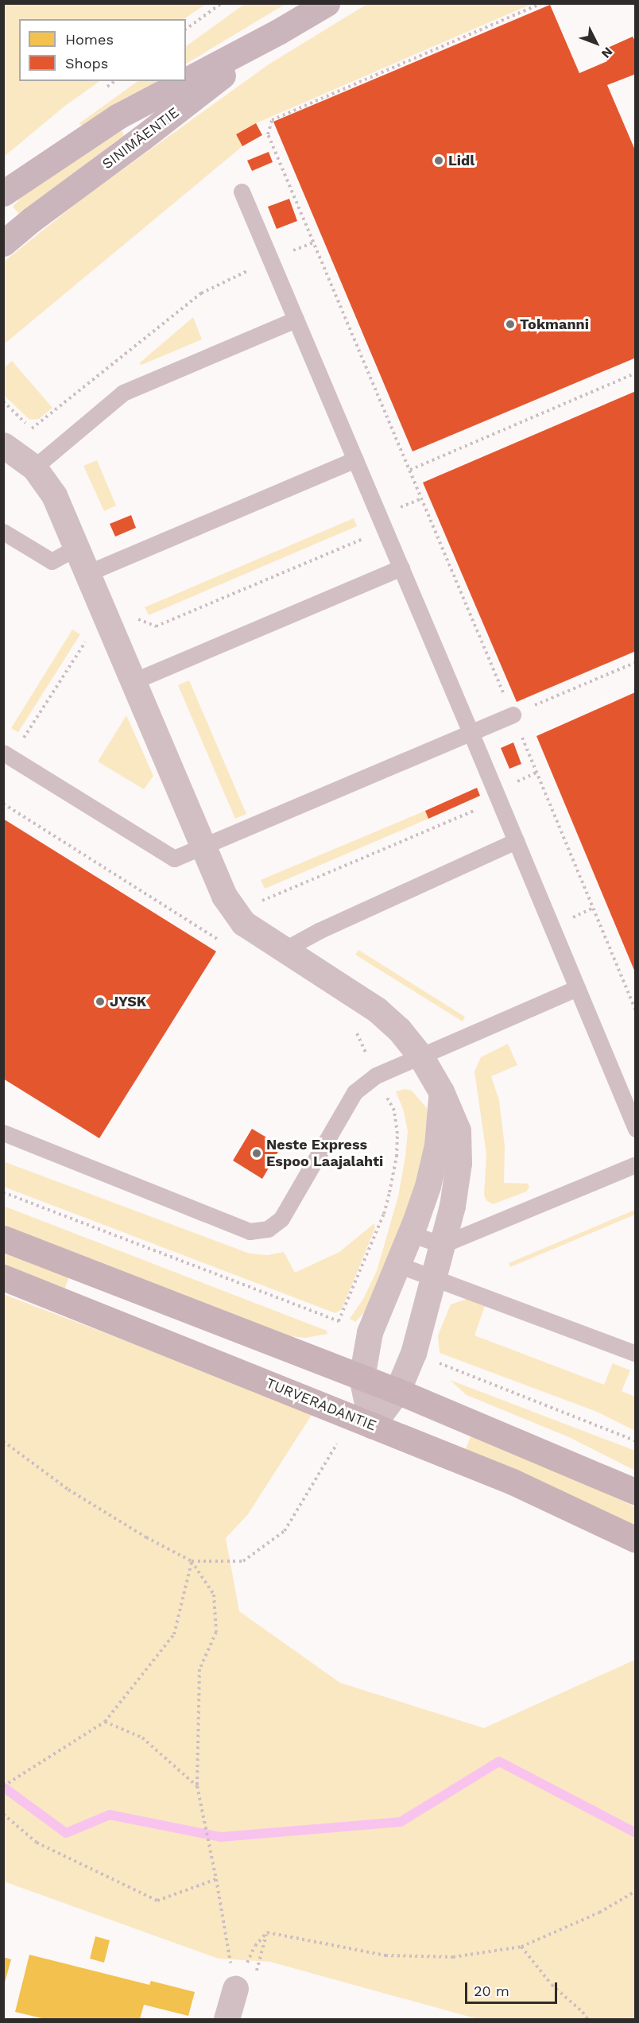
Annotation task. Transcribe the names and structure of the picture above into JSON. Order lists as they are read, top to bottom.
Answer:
{
  "streets": {
    "main road": ["SINIMÄENTIE", "TURVERADANTIE"]
  },
  "places": [
    "Lidl",
    "Tokmanni",
    "JYSK",
    "Neste Express Espoo Laajalahti"
  ],
  "legend": ["Homes", "Shops"],
  "scale_bar": "20 m",
  "north": "bottom right"
}
